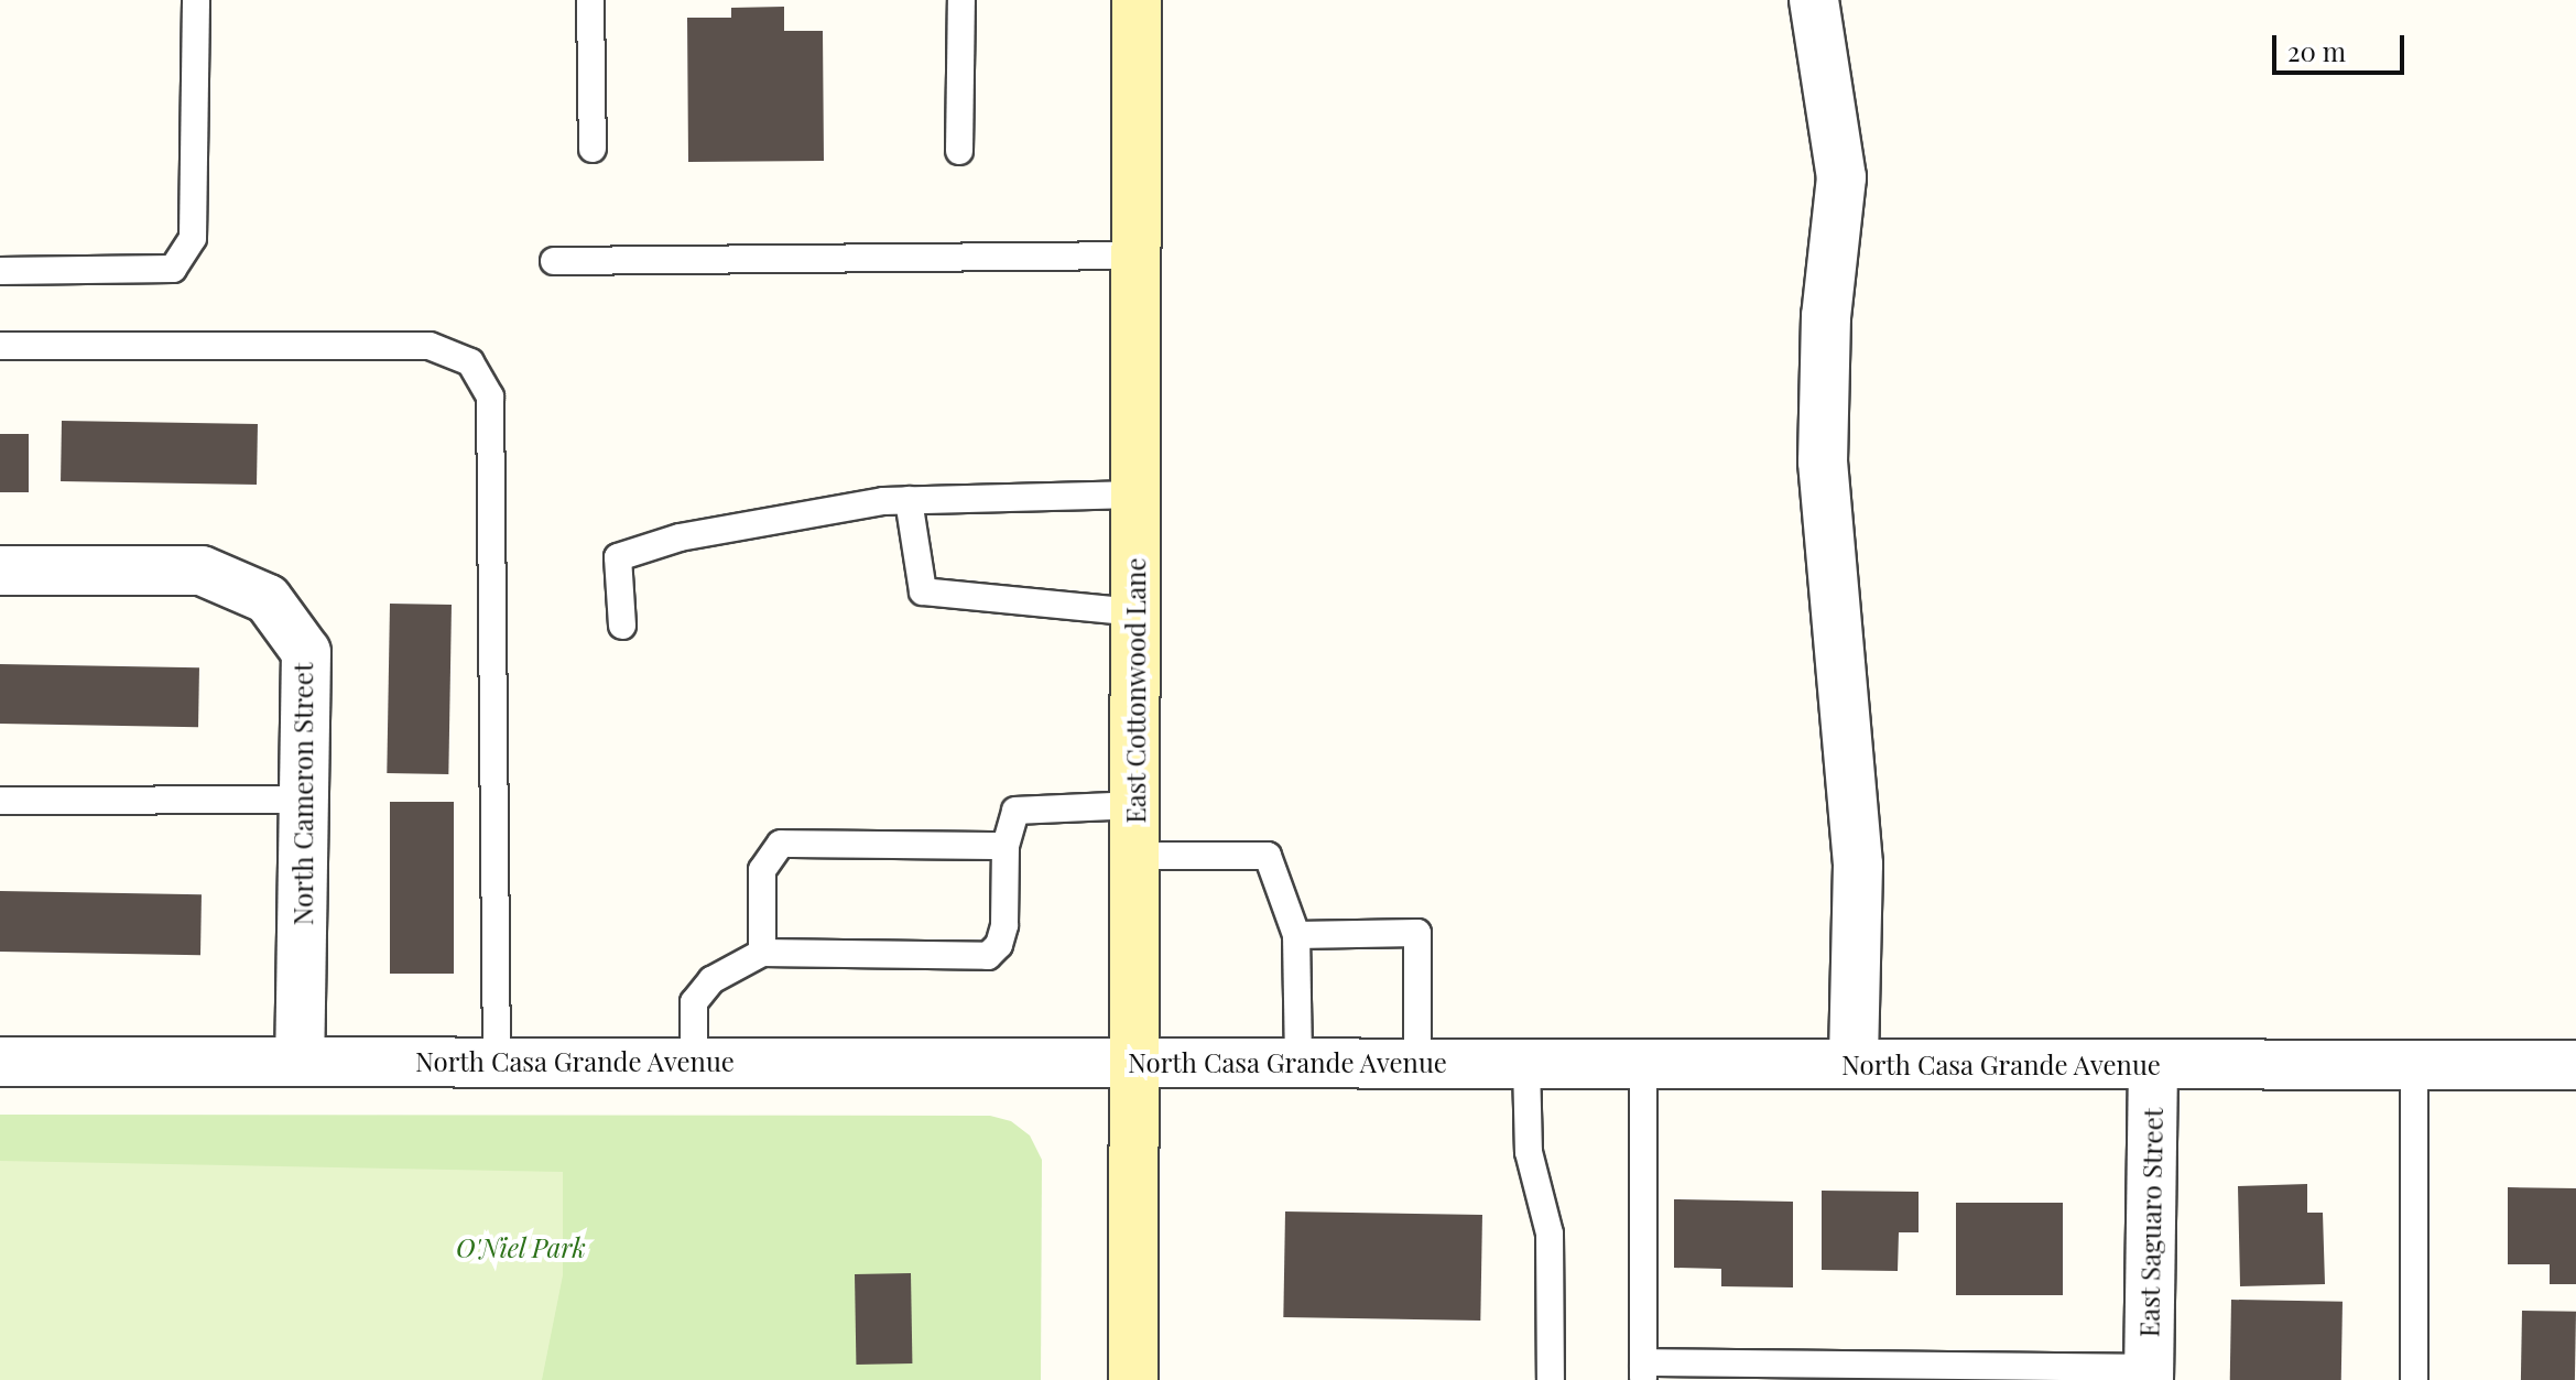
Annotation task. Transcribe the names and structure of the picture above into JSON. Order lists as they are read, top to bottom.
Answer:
{
  "streets": {
    "main road": ["East Cottonwood Lane"],
    "street": ["North Cameron Street", "North Casa Grande Avenue", "East Saguaro Street"]
  },
  "crossings": [
    ["East Cottonwood Lane", "North Casa Grande Avenue"],
    ["North Cameron Street", "North Casa Grande Avenue"],
    ["North Casa Grande Avenue", "East Saguaro Street"]
  ],
  "parks": ["O'Niel Park"],
  "scale_bar": "20 m"
}
